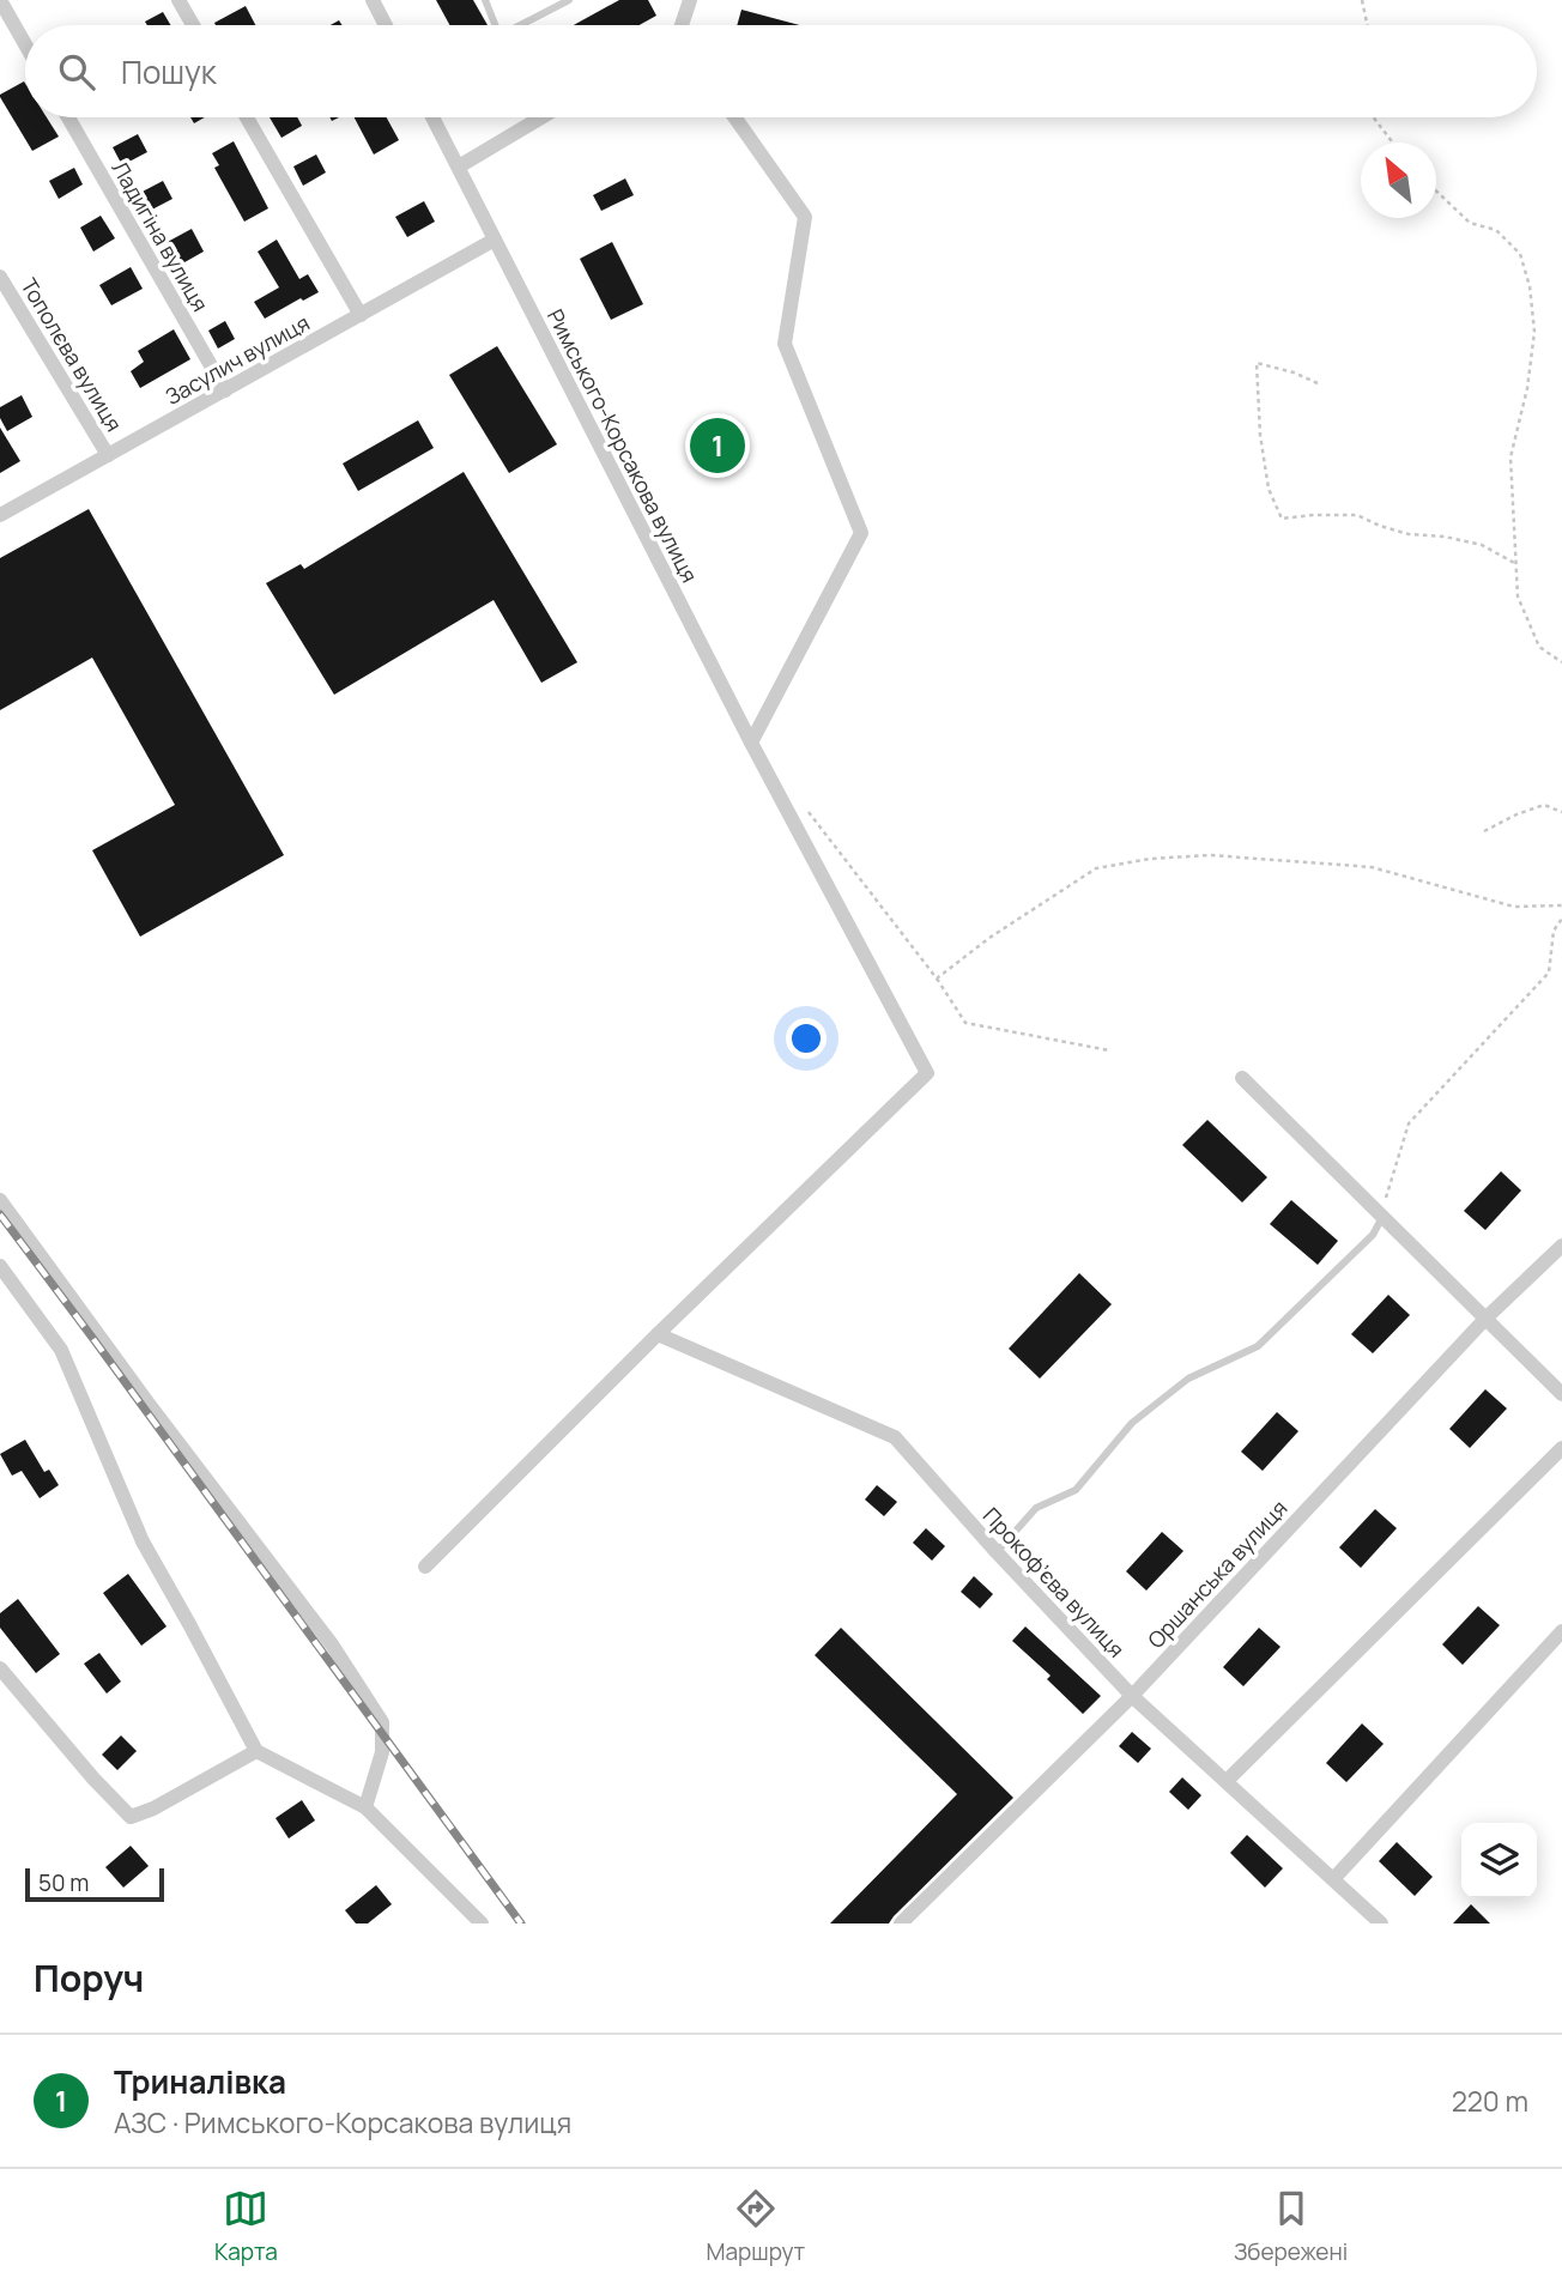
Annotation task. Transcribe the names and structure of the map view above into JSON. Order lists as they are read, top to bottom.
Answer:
{
  "streets": {
    "street": [
      "Ладигіна вулиця",
      "Тополєва вулиця",
      "Засулич вулиця",
      "Римського-Корсакова вулиця",
      "Оршанська вулиця",
      "Прокоф’єва вулиця"
    ]
  },
  "crossings": [
    ["Ладигіна вулиця", "Засулич вулиця"],
    ["Тополєва вулиця", "Засулич вулиця"],
    ["Засулич вулиця", "Римського-Корсакова вулиця"],
    ["Римського-Корсакова вулиця", "Прокоф’єва вулиця"],
    ["Оршанська вулиця", "Прокоф’єва вулиця"]
  ],
  "scale_bar": "50 m",
  "north": "top left",
  "page": {
    "search": "Пошук",
    "pins": "1",
    "scale": "50 m",
    "heading": "Поруч",
    "list": [
      {
        "mark": "1",
        "name": "Триналівка",
        "note": "АЗС · Римського-Корсакова вулиця",
        "value": "220 m"
      }
    ],
    "nav": ["Карта", "Маршрут", "Збережені"]
  }
}
